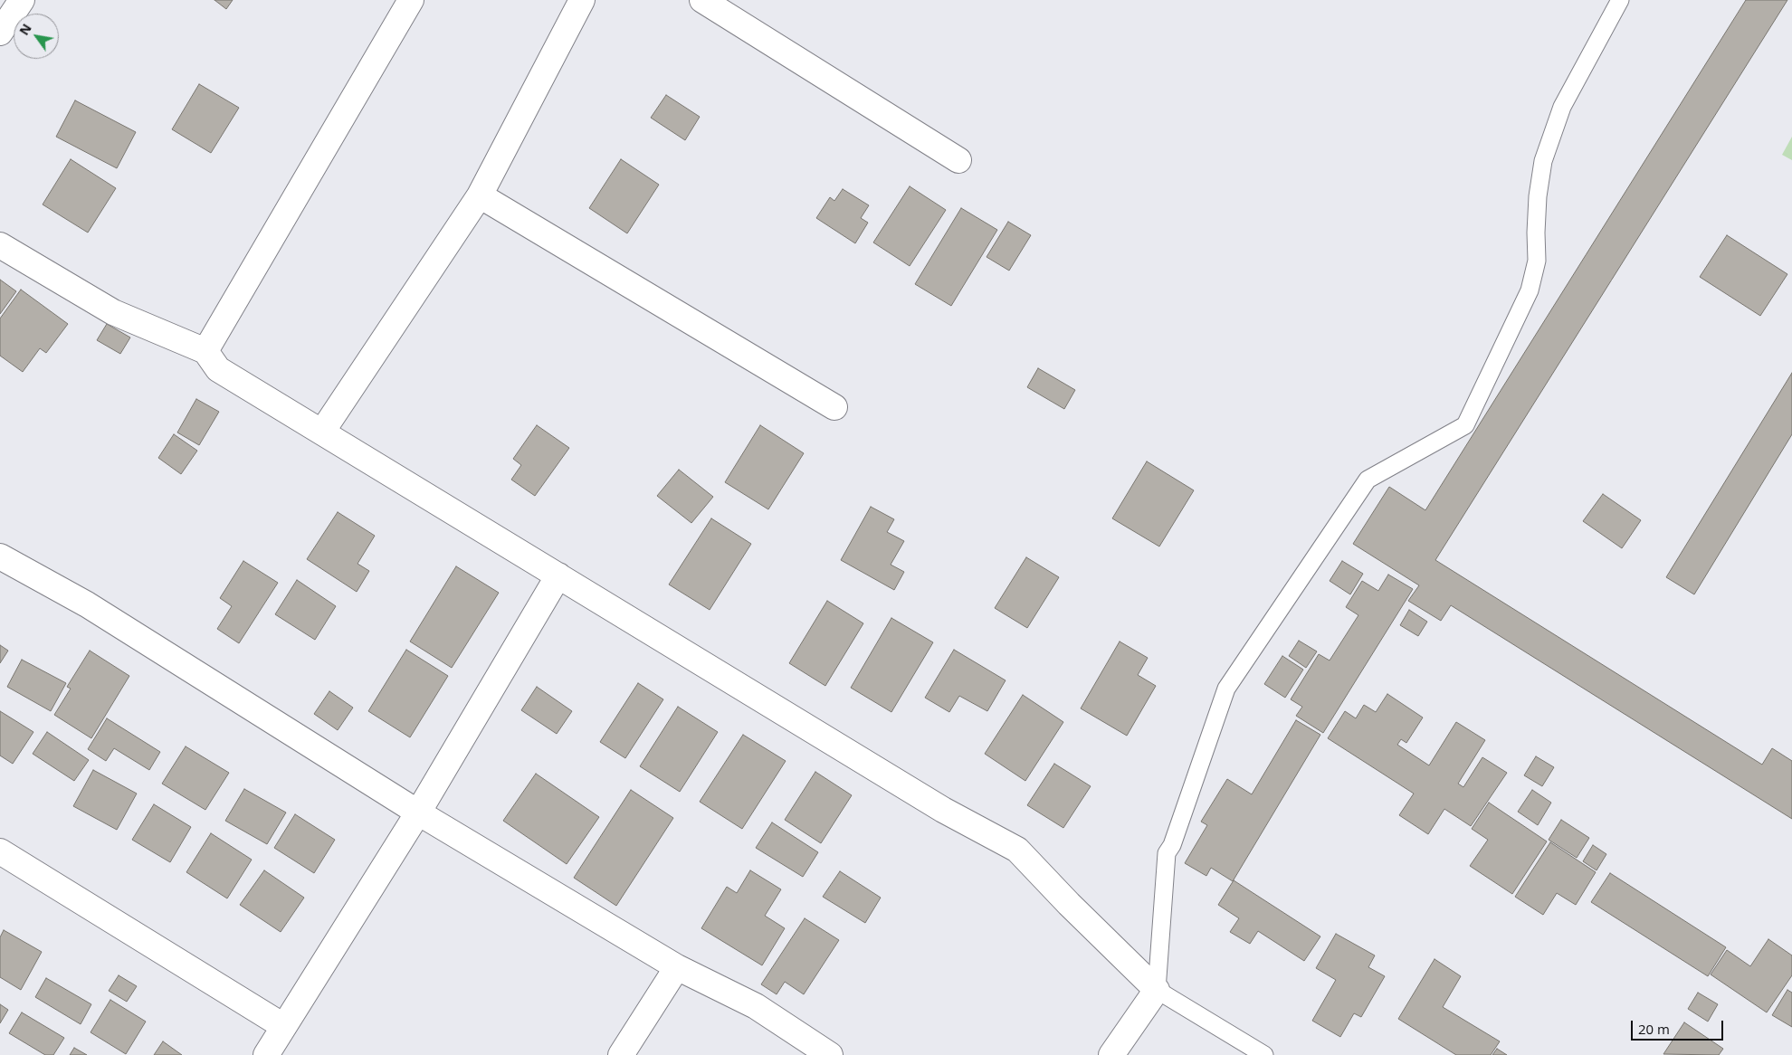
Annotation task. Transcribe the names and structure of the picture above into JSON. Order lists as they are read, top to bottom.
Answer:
{
  "scale_bar": "20 m",
  "north": "top left"
}
